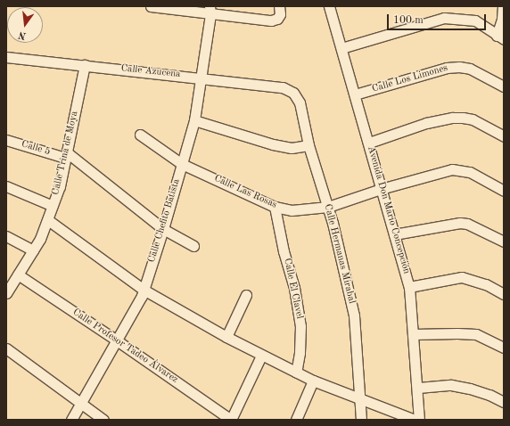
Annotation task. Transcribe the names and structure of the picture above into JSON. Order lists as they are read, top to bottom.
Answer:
{
  "streets": {
    "street": [
      "Calle Azucena",
      "Calle Los Limones",
      "Calle 5",
      "Calle Trina de Moya",
      "Calle Las Rosas",
      "Avenida Don Mario Concepción",
      "Calle Chefito Batista",
      "Calle Hermanas Mirabal",
      "Calle El Clavel",
      "Calle Profesor Tadeo Álvarez"
    ]
  },
  "crossings": [
    ["Calle Azucena", "Calle Trina de Moya"],
    ["Calle Azucena", "Calle Chefito Batista"],
    ["Calle Azucena", "Calle Hermanas Mirabal"],
    ["Calle Los Limones", "Avenida Don Mario Concepción"],
    ["Calle 5", "Calle Trina de Moya"],
    ["Calle Trina de Moya", "Calle Profesor Tadeo Álvarez"],
    ["Calle Las Rosas", "Avenida Don Mario Concepción"],
    ["Calle Las Rosas", "Calle Chefito Batista"],
    ["Calle Las Rosas", "Calle Hermanas Mirabal"],
    ["Calle Las Rosas", "Calle El Clavel"],
    ["Calle Chefito Batista", "Calle Profesor Tadeo Álvarez"]
  ],
  "scale_bar": "100 m",
  "north": "bottom"
}
